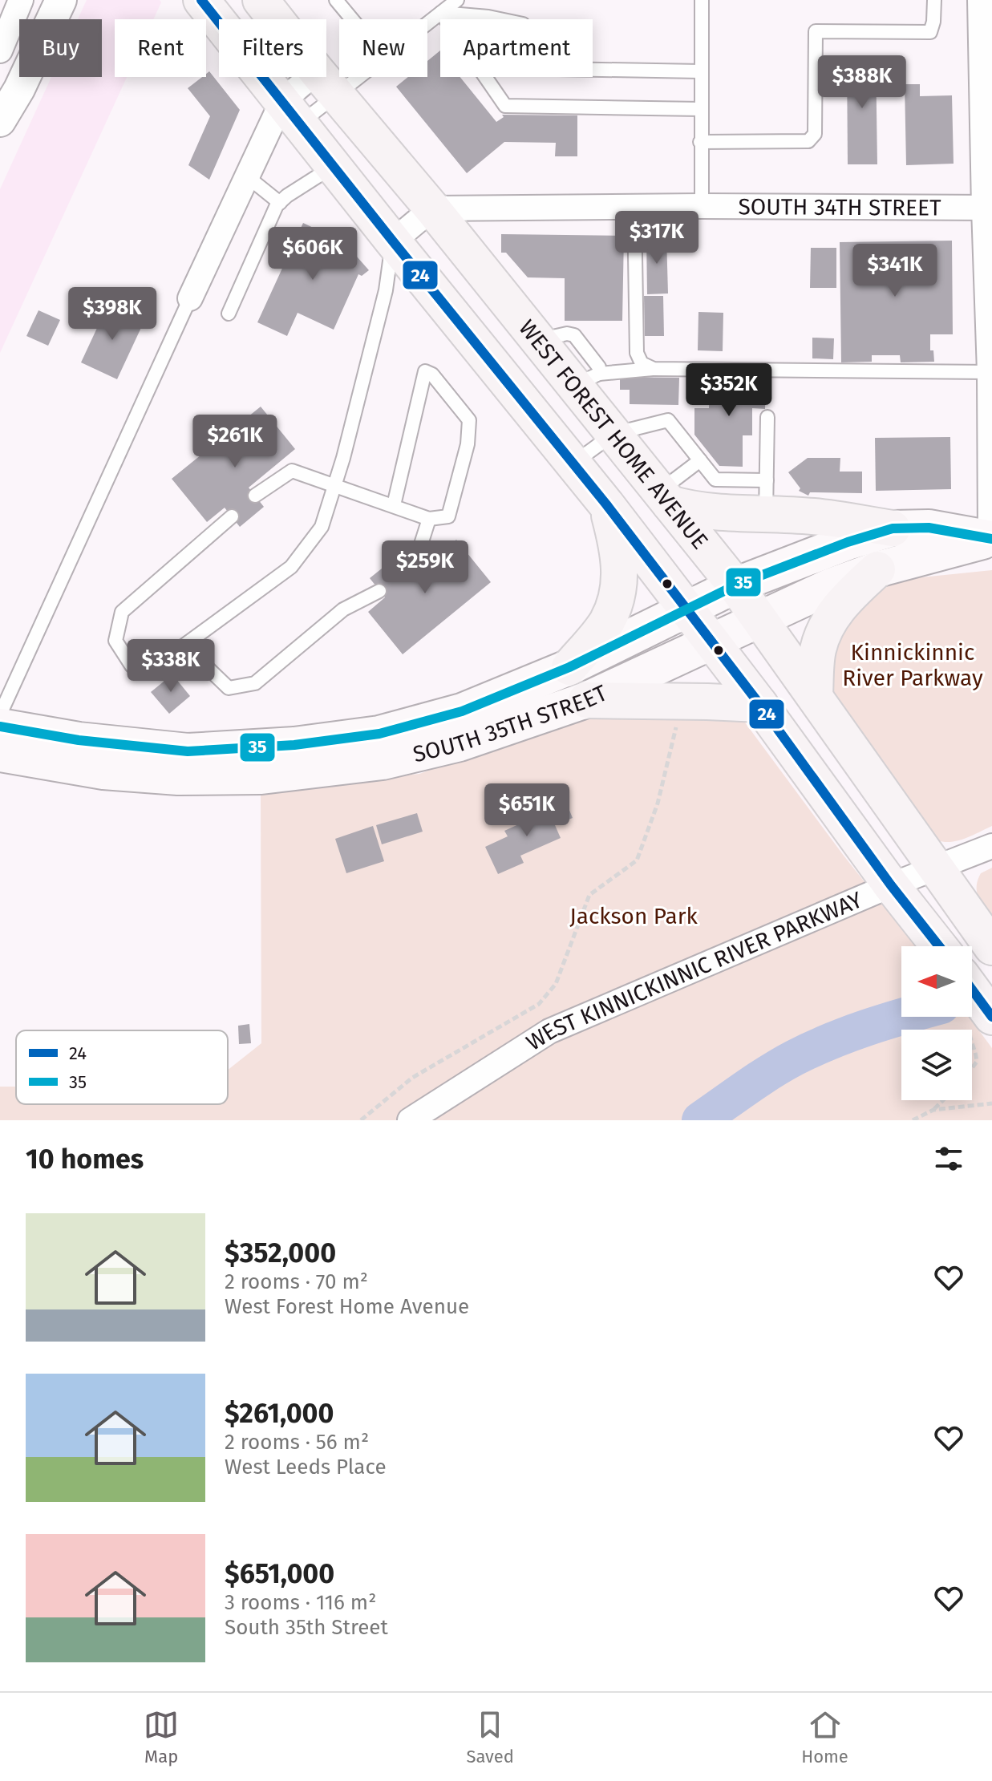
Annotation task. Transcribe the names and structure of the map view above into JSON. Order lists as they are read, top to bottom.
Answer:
{
  "streets": {
    "main road": ["WEST FOREST HOME AVENUE", "SOUTH 35TH STREET"],
    "street": ["SOUTH 34TH STREET", "WEST KINNICKINNIC RIVER PARKWAY"]
  },
  "crossings": [
    ["SOUTH 34TH STREET", "WEST FOREST HOME AVENUE"],
    ["WEST FOREST HOME AVENUE", "SOUTH 35TH STREET"],
    ["WEST FOREST HOME AVENUE", "WEST KINNICKINNIC RIVER PARKWAY"]
  ],
  "parks": ["Kinnickinnic River Parkway", "Jackson Park"],
  "lines": ["transit line 24", "transit line 35"],
  "legend": ["24", "35"],
  "north": "left",
  "page": {
    "chip": [
      "Buy",
      "Rent",
      "Filters",
      "New",
      "Apartment"
    ],
    "price": [
      "$388K",
      "$317K",
      "$606K",
      "$341K",
      "$398K",
      "$352K",
      "$261K",
      "$259K",
      "$338K",
      "$651K"
    ],
    "heading": "10 homes",
    "list": [
      {
        "name": "$352,000",
        "note": "2 rooms · 70 m² · West Forest Home Avenue"
      },
      {
        "name": "$261,000",
        "note": "2 rooms · 56 m² · West Leeds Place"
      },
      {
        "name": "$651,000",
        "note": "3 rooms · 116 m² · South 35th Street"
      }
    ],
    "tabs": ["Map", "Saved", "Home"]
  }
}
